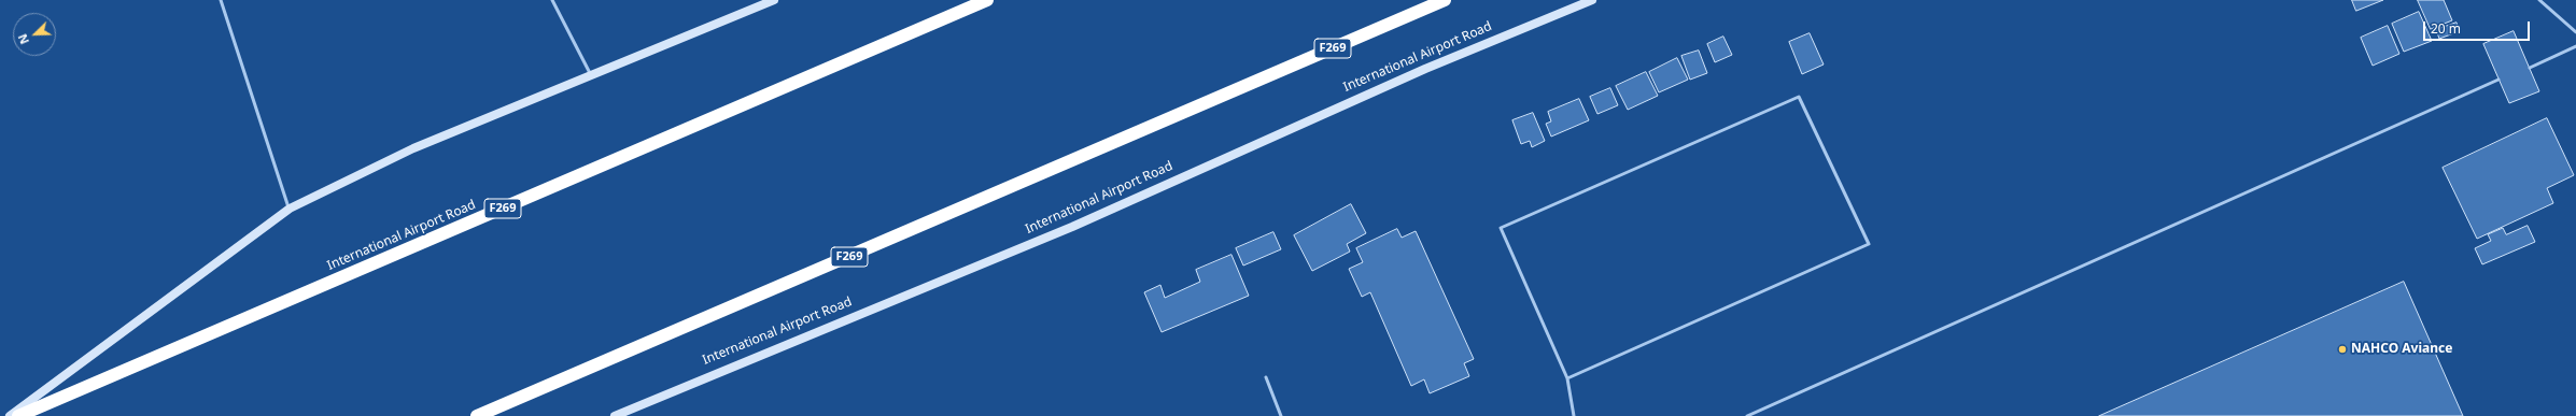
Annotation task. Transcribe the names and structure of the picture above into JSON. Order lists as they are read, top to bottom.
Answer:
{
  "streets": {
    "highway": ["F269", "International Airport Road"]
  },
  "places": ["NAHCO Aviance"],
  "scale_bar": "20 m",
  "north": "bottom left"
}
